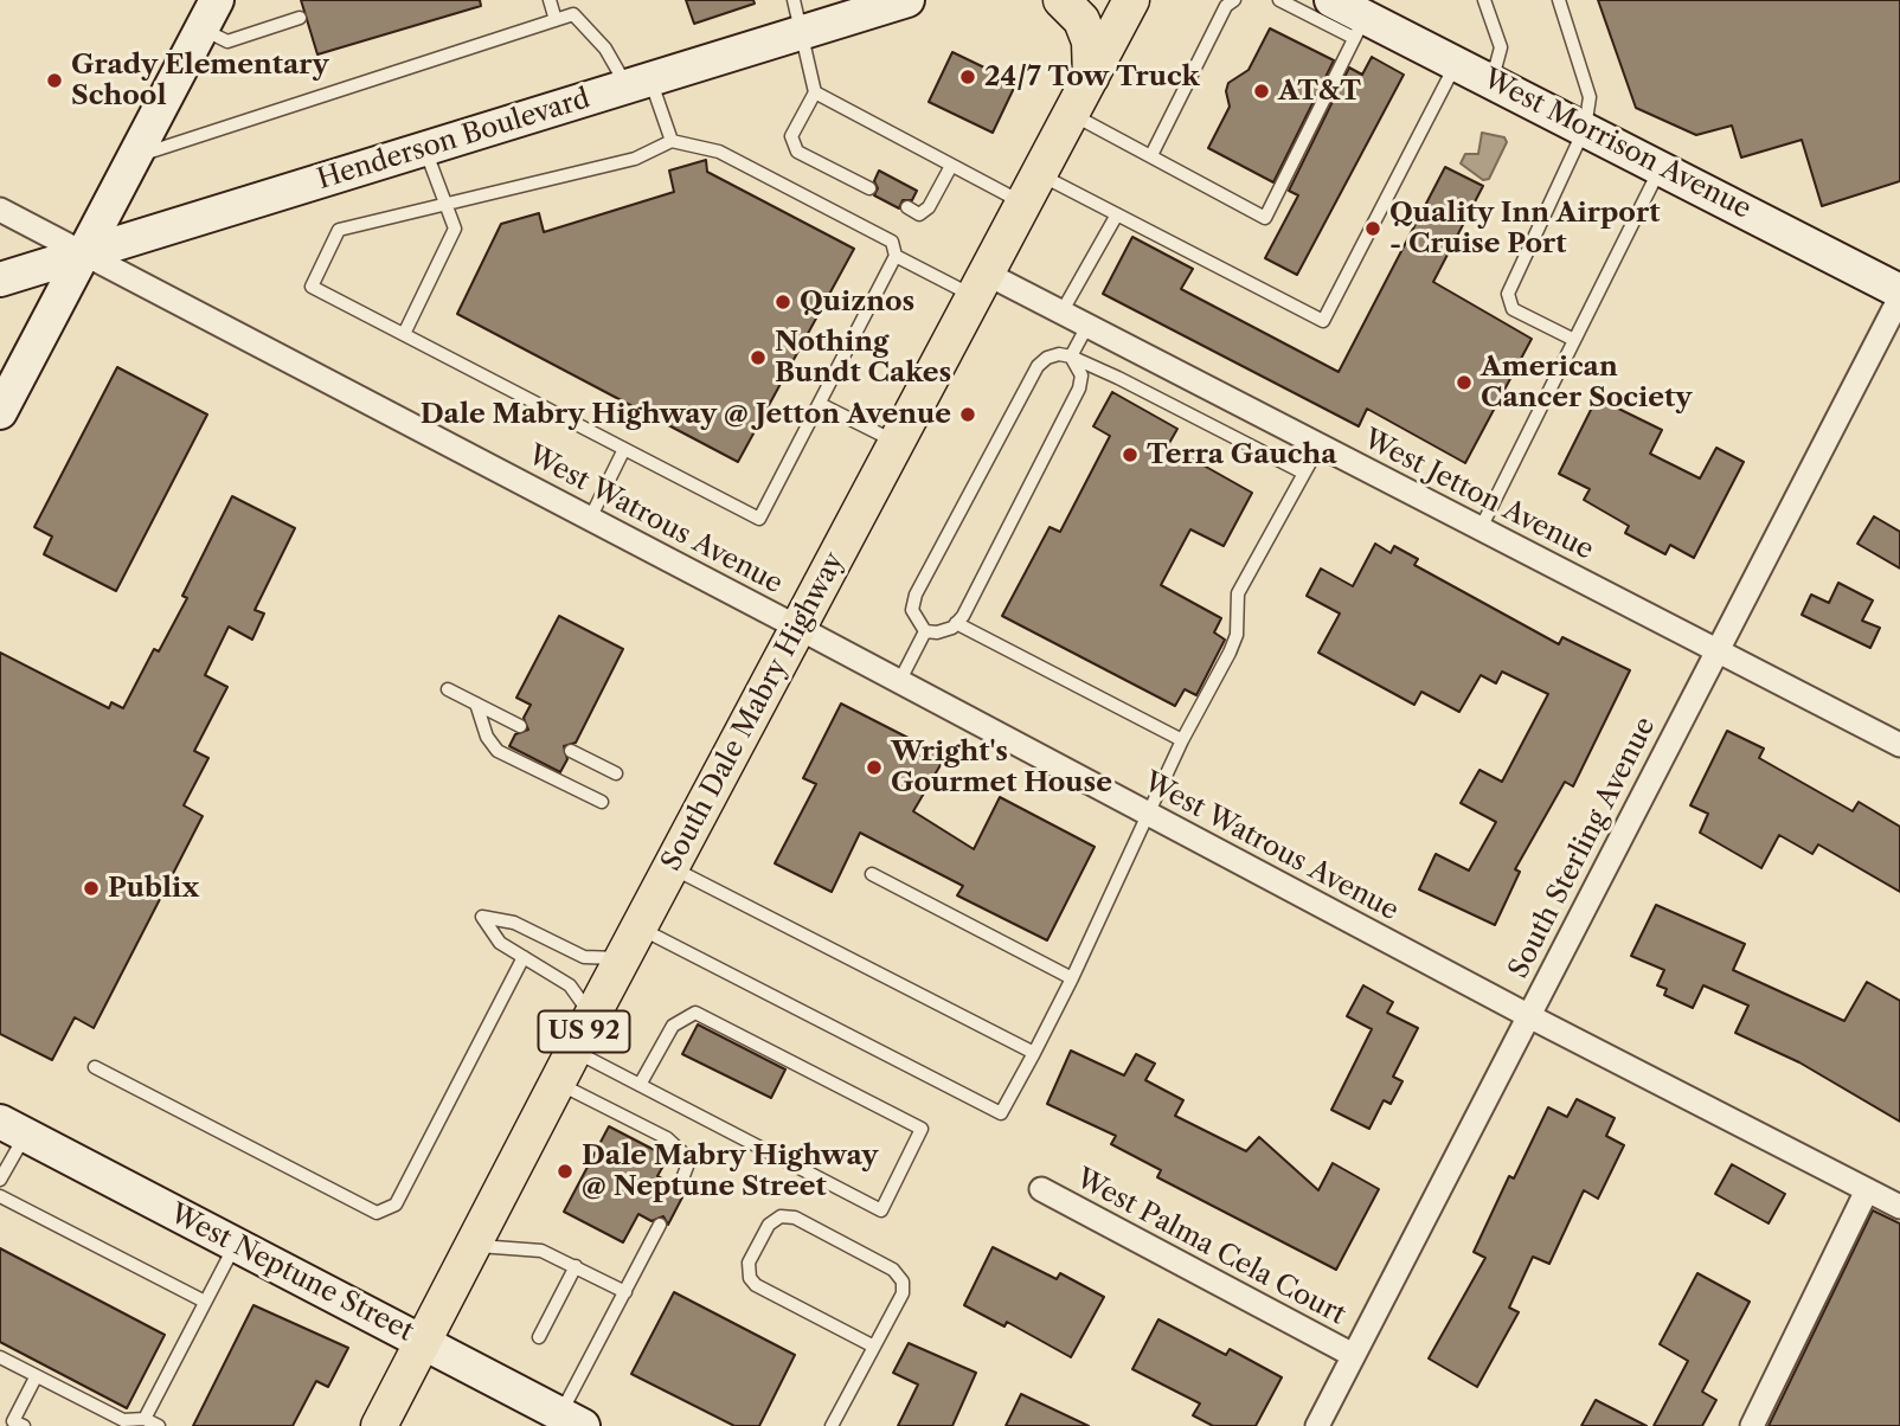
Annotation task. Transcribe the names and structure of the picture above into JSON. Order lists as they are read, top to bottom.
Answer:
{
  "streets": {
    "main road": ["South Dale Mabry Highway", "US 92"],
    "street": [
      "Henderson Boulevard",
      "West Morrison Avenue",
      "West Jetton Avenue",
      "West Watrous Avenue",
      "South Sterling Avenue",
      "West Palma Cela Court",
      "West Neptune Street"
    ]
  },
  "crossings": [
    ["Henderson Boulevard", "West Watrous Avenue"],
    ["West Morrison Avenue", "South Sterling Avenue"],
    ["West Jetton Avenue", "South Dale Mabry Highway"],
    ["West Jetton Avenue", "South Sterling Avenue"],
    ["West Watrous Avenue", "South Dale Mabry Highway"],
    ["West Watrous Avenue", "South Sterling Avenue"],
    ["South Dale Mabry Highway", "West Neptune Street"],
    ["South Sterling Avenue", "West Palma Cela Court"]
  ],
  "places": [
    "24/7 Tow Truck",
    "Grady Elementary School",
    "AT&T",
    "Quality Inn Airport - Cruise Port",
    "Quiznos",
    "Nothing Bundt Cakes",
    "American Cancer Society",
    "Dale Mabry Highway @ Jetton Avenue",
    "Terra Gaucha",
    "Wright's Gourmet House",
    "Publix",
    "Dale Mabry Highway @ Neptune Street"
  ]
}
